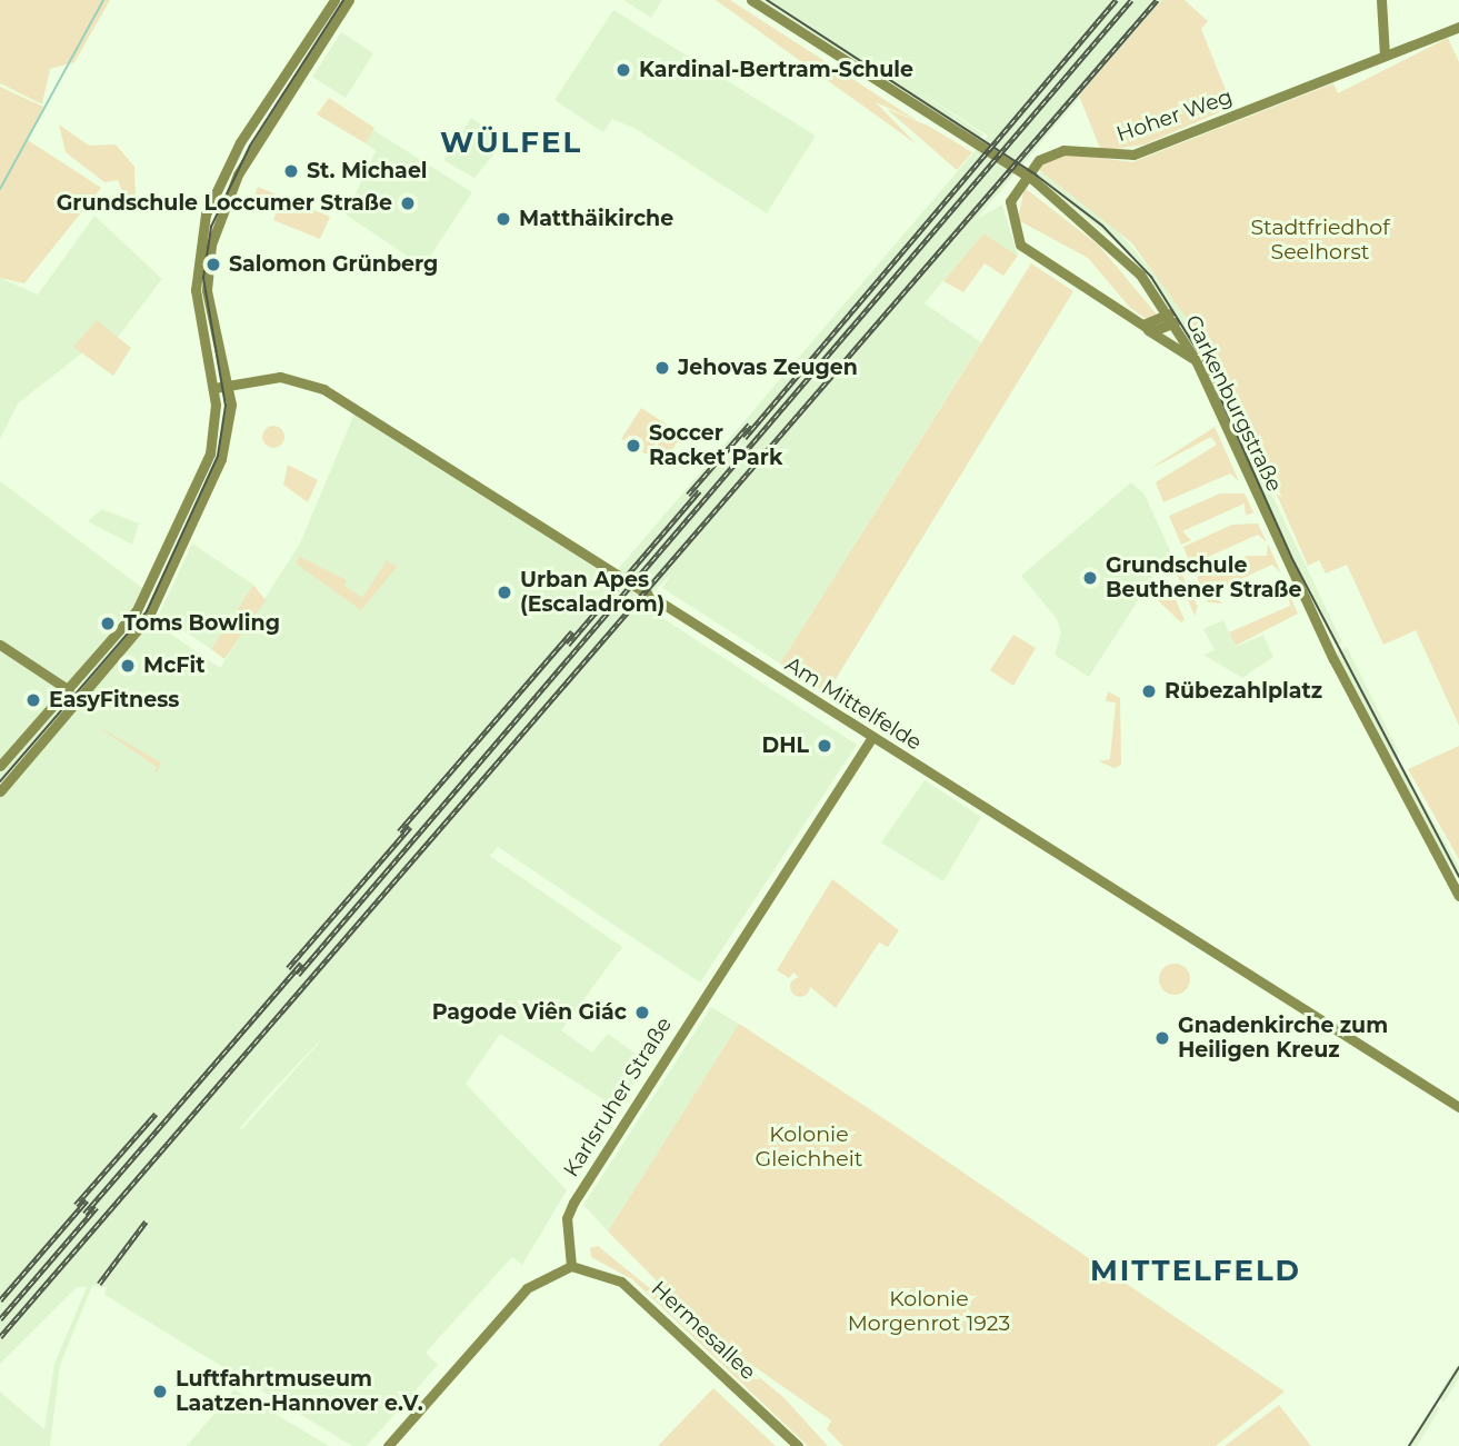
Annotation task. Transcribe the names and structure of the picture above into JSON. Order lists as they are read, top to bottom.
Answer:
{
  "streets": {
    "main road": [
      "Hoher Weg",
      "Garkenburgstraße",
      "Am Mittelfelde",
      "Karlsruher Straße",
      "Hermesallee"
    ]
  },
  "crossings": [
    ["Hoher Weg", "Garkenburgstraße"],
    ["Am Mittelfelde", "Karlsruher Straße"],
    ["Karlsruher Straße", "Hermesallee"]
  ],
  "districts": ["WÜLFEL", "MITTELFELD"],
  "parks": ["Stadtfriedhof Seelhorst", "Kolonie Gleichheit", "Kolonie Morgenrot 1923"],
  "places": [
    "Kardinal-Bertram-Schule",
    "St. Michael",
    "Grundschule Loccumer Straße",
    "Matthäikirche",
    "Salomon Grünberg",
    "Jehovas Zeugen",
    "Soccer Racket Park",
    "Grundschule Beuthener Straße",
    "Urban Apes (Escaladrom)",
    "Toms Bowling",
    "McFit",
    "Rübezahlplatz",
    "EasyFitness",
    "DHL",
    "Pagode Viên Giác",
    "Gnadenkirche zum Heiligen Kreuz",
    "Luftfahrtmuseum Laatzen-Hannover e.V."
  ]
}
